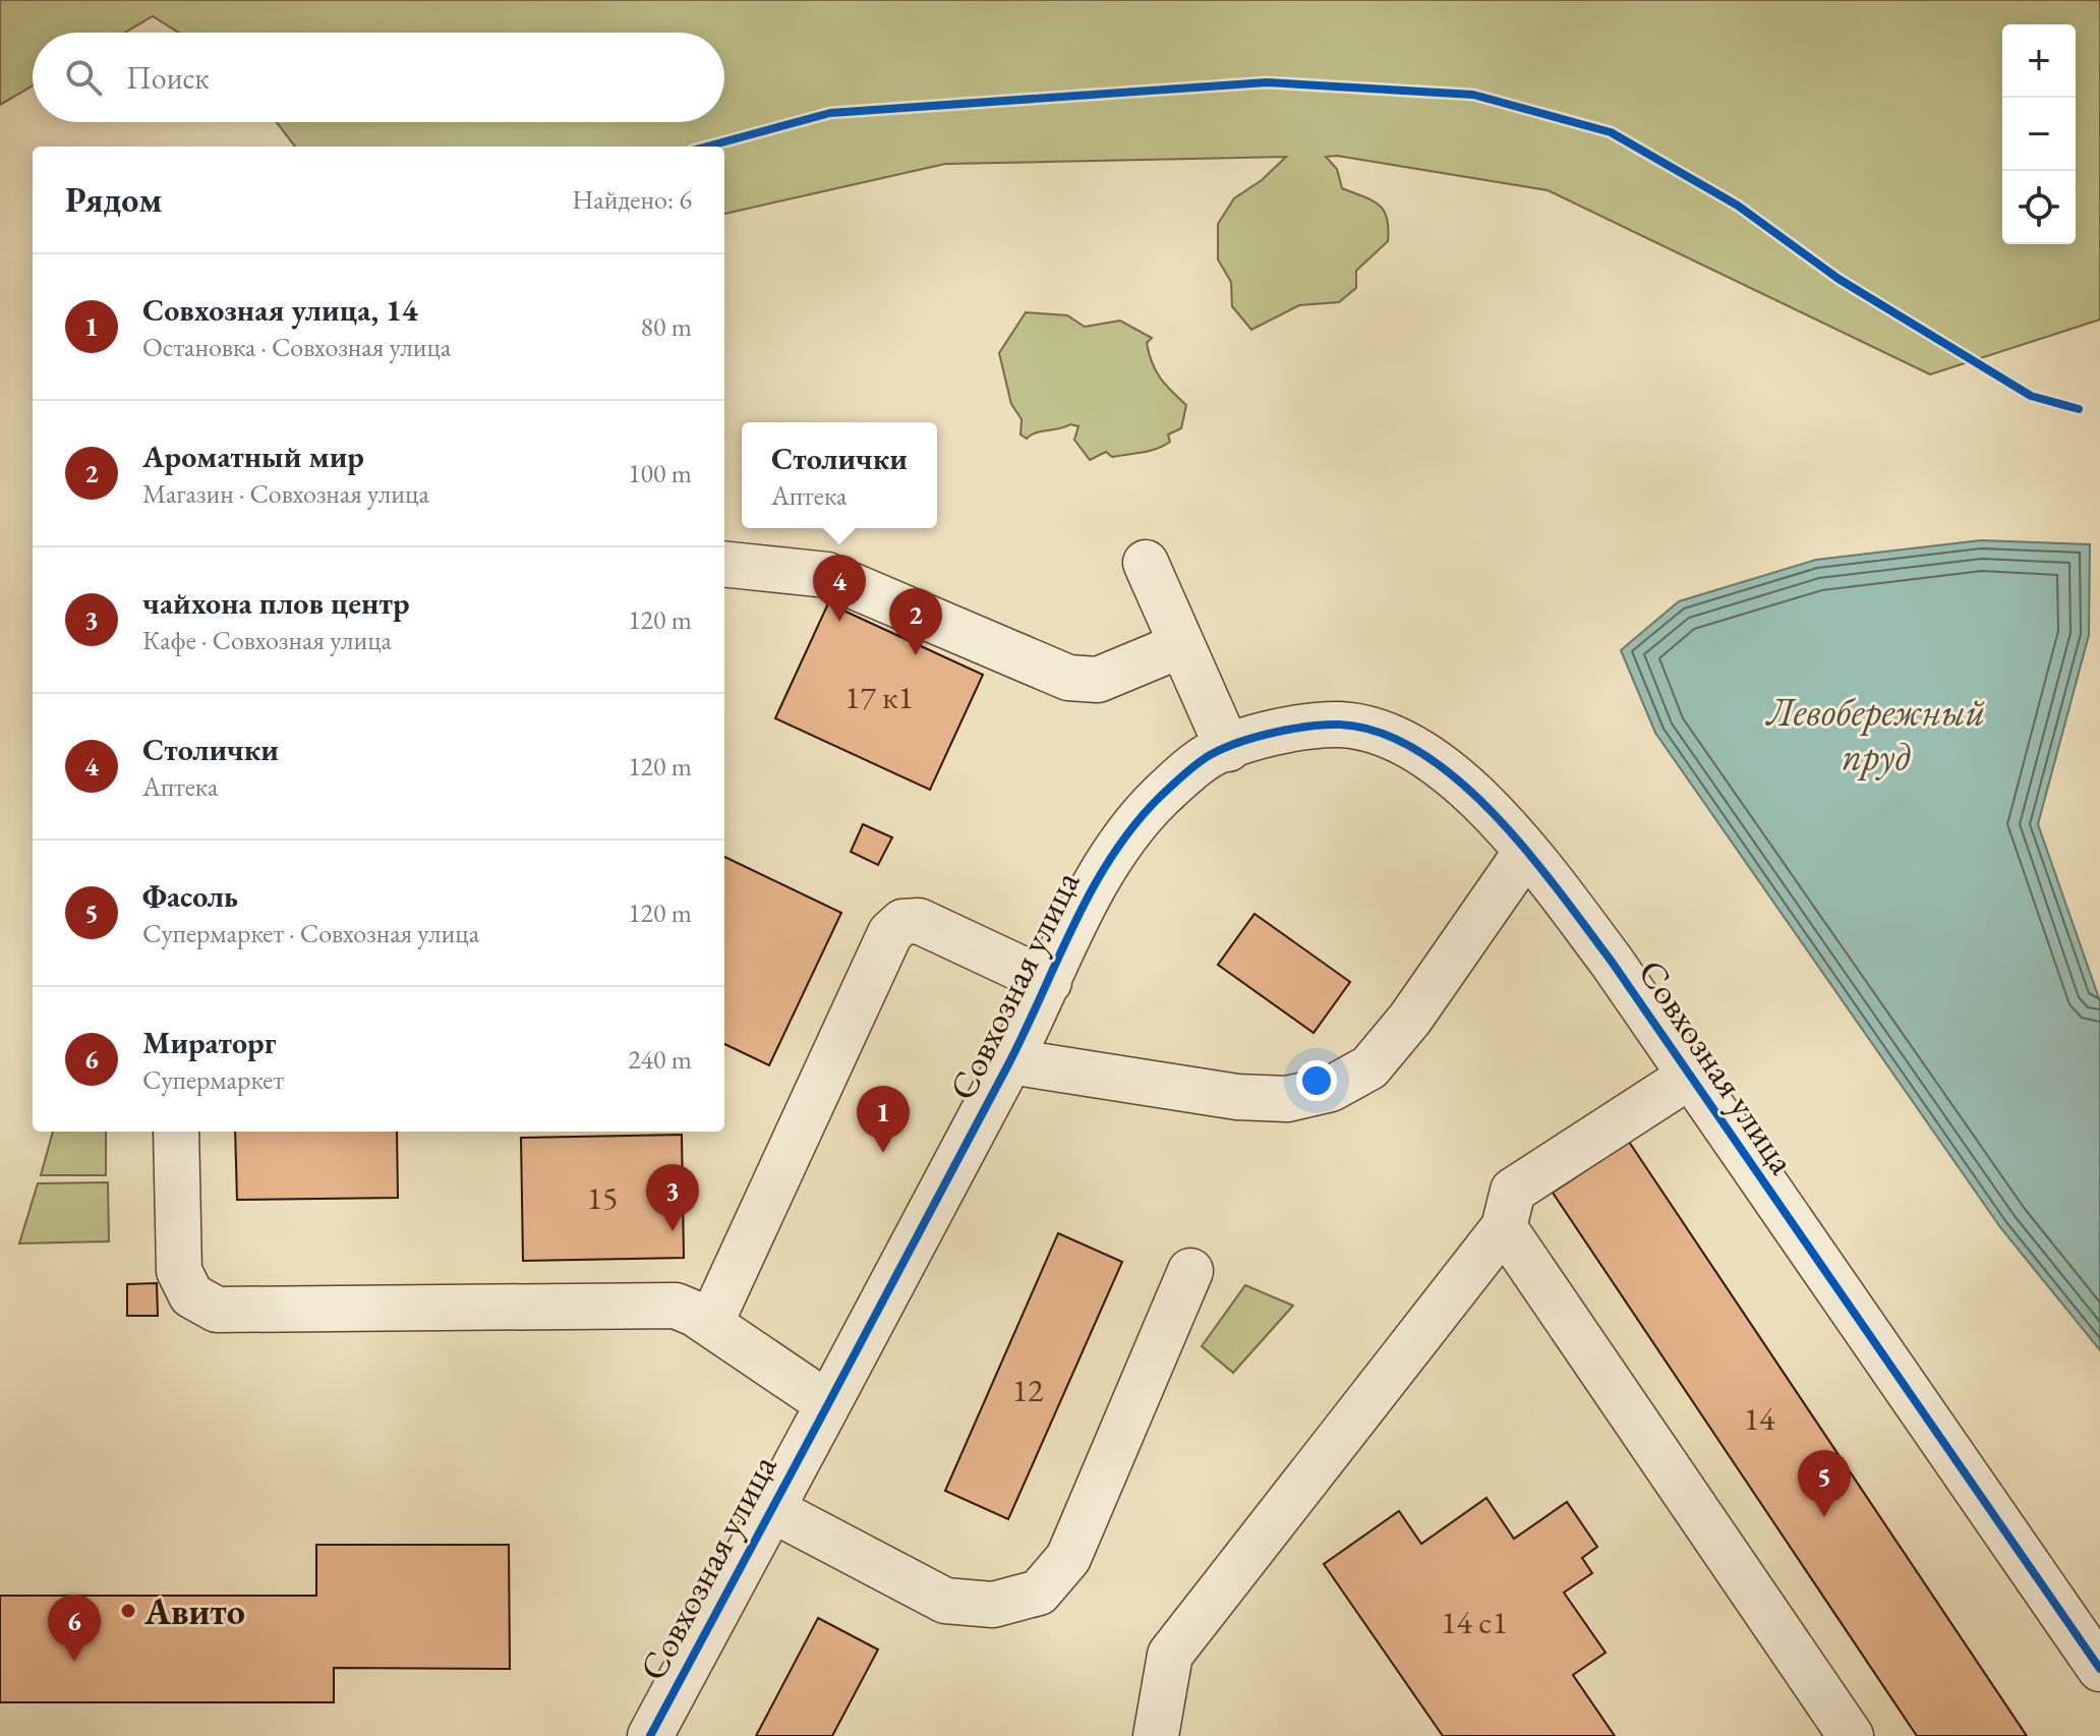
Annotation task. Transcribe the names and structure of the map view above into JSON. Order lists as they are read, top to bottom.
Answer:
{
  "streets": {
    "street": ["Совхозная улица"]
  },
  "water": ["Левобережный пруд"],
  "places": ["Авито"],
  "house_numbers": [
    "17 к1",
    "15",
    "12",
    "14",
    "14 с1"
  ],
  "page": {
    "map_buttons": ["+", "−"],
    "search": "Поиск",
    "heading": ["Рядом", "Найдено: 6"],
    "list": [
      {
        "mark": "1",
        "name": "Совхозная улица, 14",
        "note": "Остановка · Совхозная улица",
        "value": "80 m"
      },
      {
        "mark": "2",
        "name": "Ароматный мир",
        "note": "Магазин · Совхозная улица",
        "value": "100 m"
      },
      {
        "mark": "3",
        "name": "чайхона плов центр",
        "note": "Кафе · Совхозная улица",
        "value": "120 m"
      },
      {
        "mark": "4",
        "name": "Столички",
        "note": "Аптека",
        "value": "120 m"
      },
      {
        "mark": "5",
        "name": "Фасоль",
        "note": "Супермаркет · Совхозная улица",
        "value": "120 m"
      },
      {
        "mark": "6",
        "name": "Мираторг",
        "note": "Супермаркет",
        "value": "240 m"
      }
    ],
    "popup": ["Столички", "Аптека"],
    "pins": [
      "4",
      "2",
      "1",
      "3",
      "5",
      "6"
    ]
  }
}
